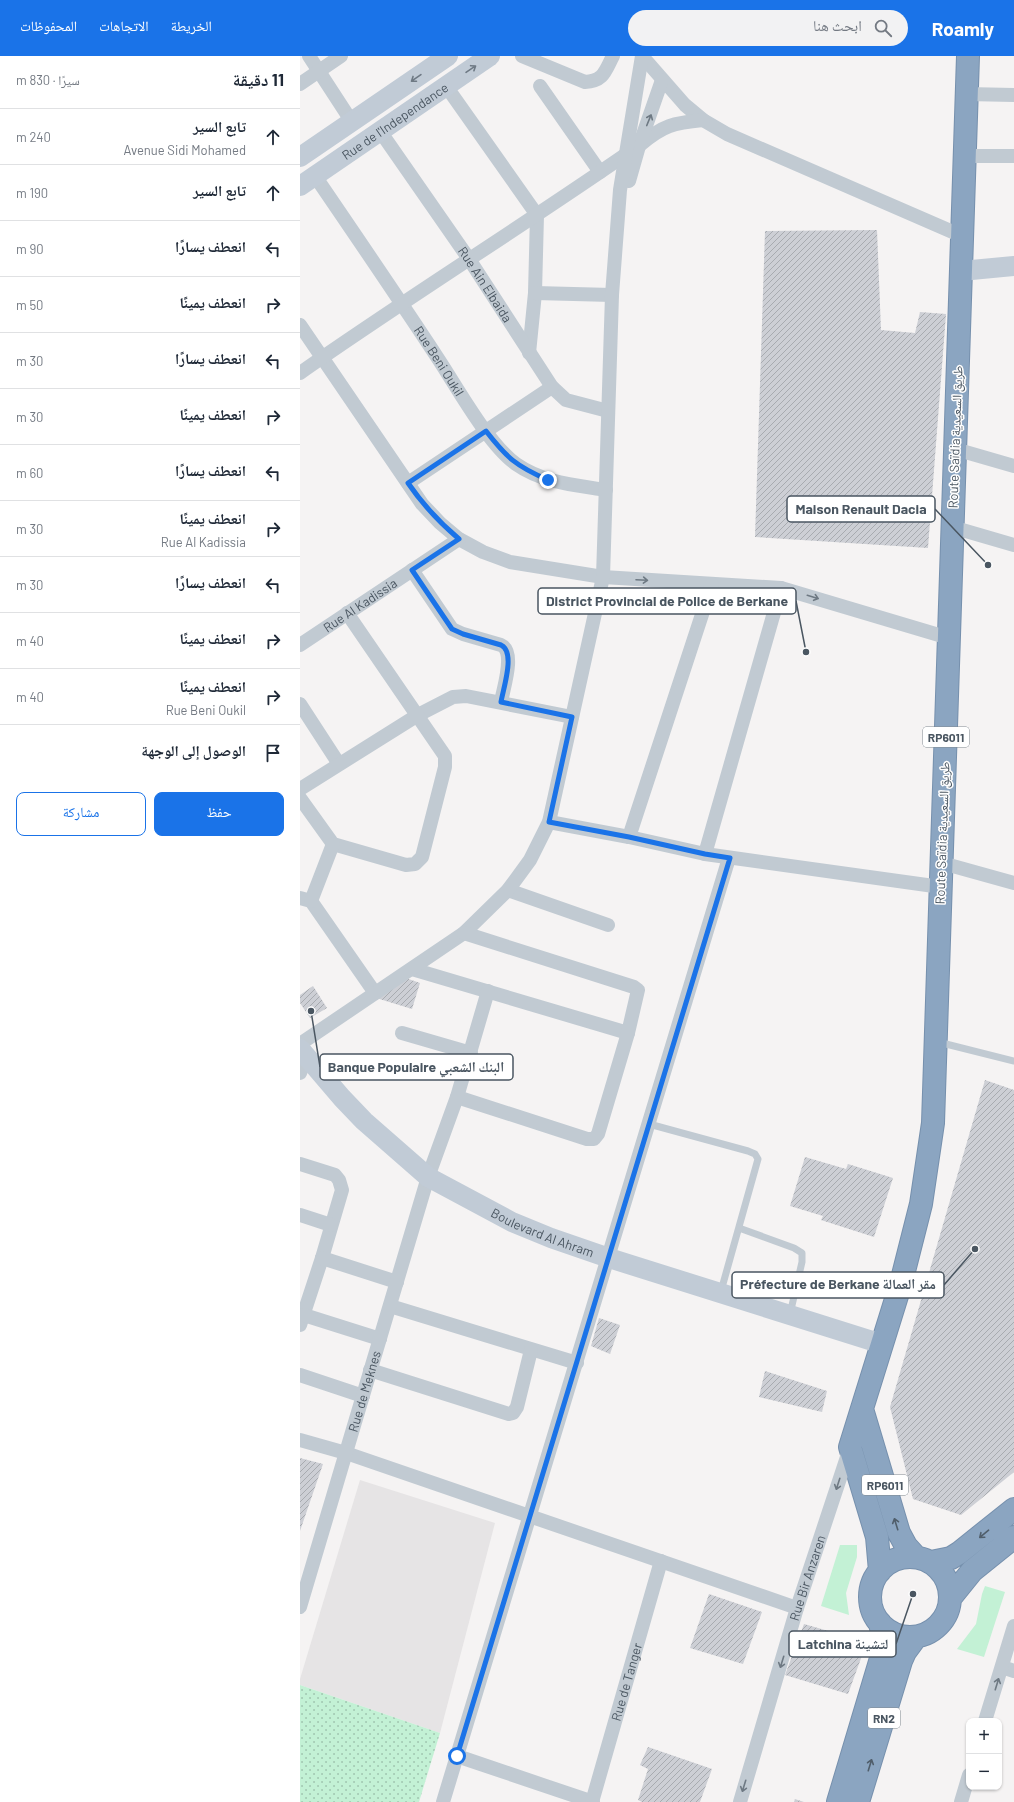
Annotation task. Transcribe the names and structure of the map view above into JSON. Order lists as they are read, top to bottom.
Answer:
{
  "streets": {
    "highway": ["Route Saïdia طريق السعيدية", "RP6011", "RN2"],
    "street": [
      "Rue de l'Independance",
      "Rue Ain Elbaida",
      "Rue Beni Oukil",
      "Rue Al Kadissia",
      "Boulevard Al Ahram",
      "Rue de Meknes",
      "Rue Bir Anzaren",
      "Rue de Tanger"
    ]
  },
  "crossings": [
    ["Rue de l'Independance", "Rue Ain Elbaida"],
    ["Rue de l'Independance", "Rue Beni Oukil"],
    ["Route Saïdia طريق السعيدية", "RP6011"],
    ["Route Saïdia طريق السعيدية", "Boulevard Al Ahram"],
    ["Route Saïdia طريق السعيدية", "Rue Bir Anzaren"],
    ["RP6011", "Rue Bir Anzaren"],
    ["RP6011", "RN2"],
    ["Boulevard Al Ahram", "Rue de Meknes"]
  ],
  "one_way": ["Rue Bir Anzaren"],
  "places": [
    "Maison Renault Dacia",
    "District Provincial de Police de Berkane",
    "Banque Populaire البنك الشعبي",
    "Préfecture de Berkane مقر العمالة",
    "Latchina لتشينة"
  ],
  "page": {
    "header": "Roamly",
    "search": "ابحث هنا",
    "nav": ["الخريطة", "الاتجاهات", "المحفوظات"],
    "heading": ["11 دقيقة", "سيرًا · 830 m"],
    "list": [
      ["تابع السير", "Avenue Sidi Mohamed", "240 m"],
      ["تابع السير", "190 m"],
      ["انعطف يسارًا", "90 m"],
      ["انعطف يمينًا", "50 m"],
      ["انعطف يسارًا", "30 m"],
      ["انعطف يمينًا", "30 m"],
      ["انعطف يسارًا", "60 m"],
      ["انعطف يمينًا", "Rue Al Kadissia", "30 m"],
      ["انعطف يسارًا", "30 m"],
      ["انعطف يمينًا", "40 m"],
      ["انعطف يمينًا", "Rue Beni Oukil", "40 m"],
      "الوصول إلى الوجهة"
    ],
    "buttons": ["حفظ", "مشاركة"],
    "map_buttons": ["+", "−"]
  }
}
